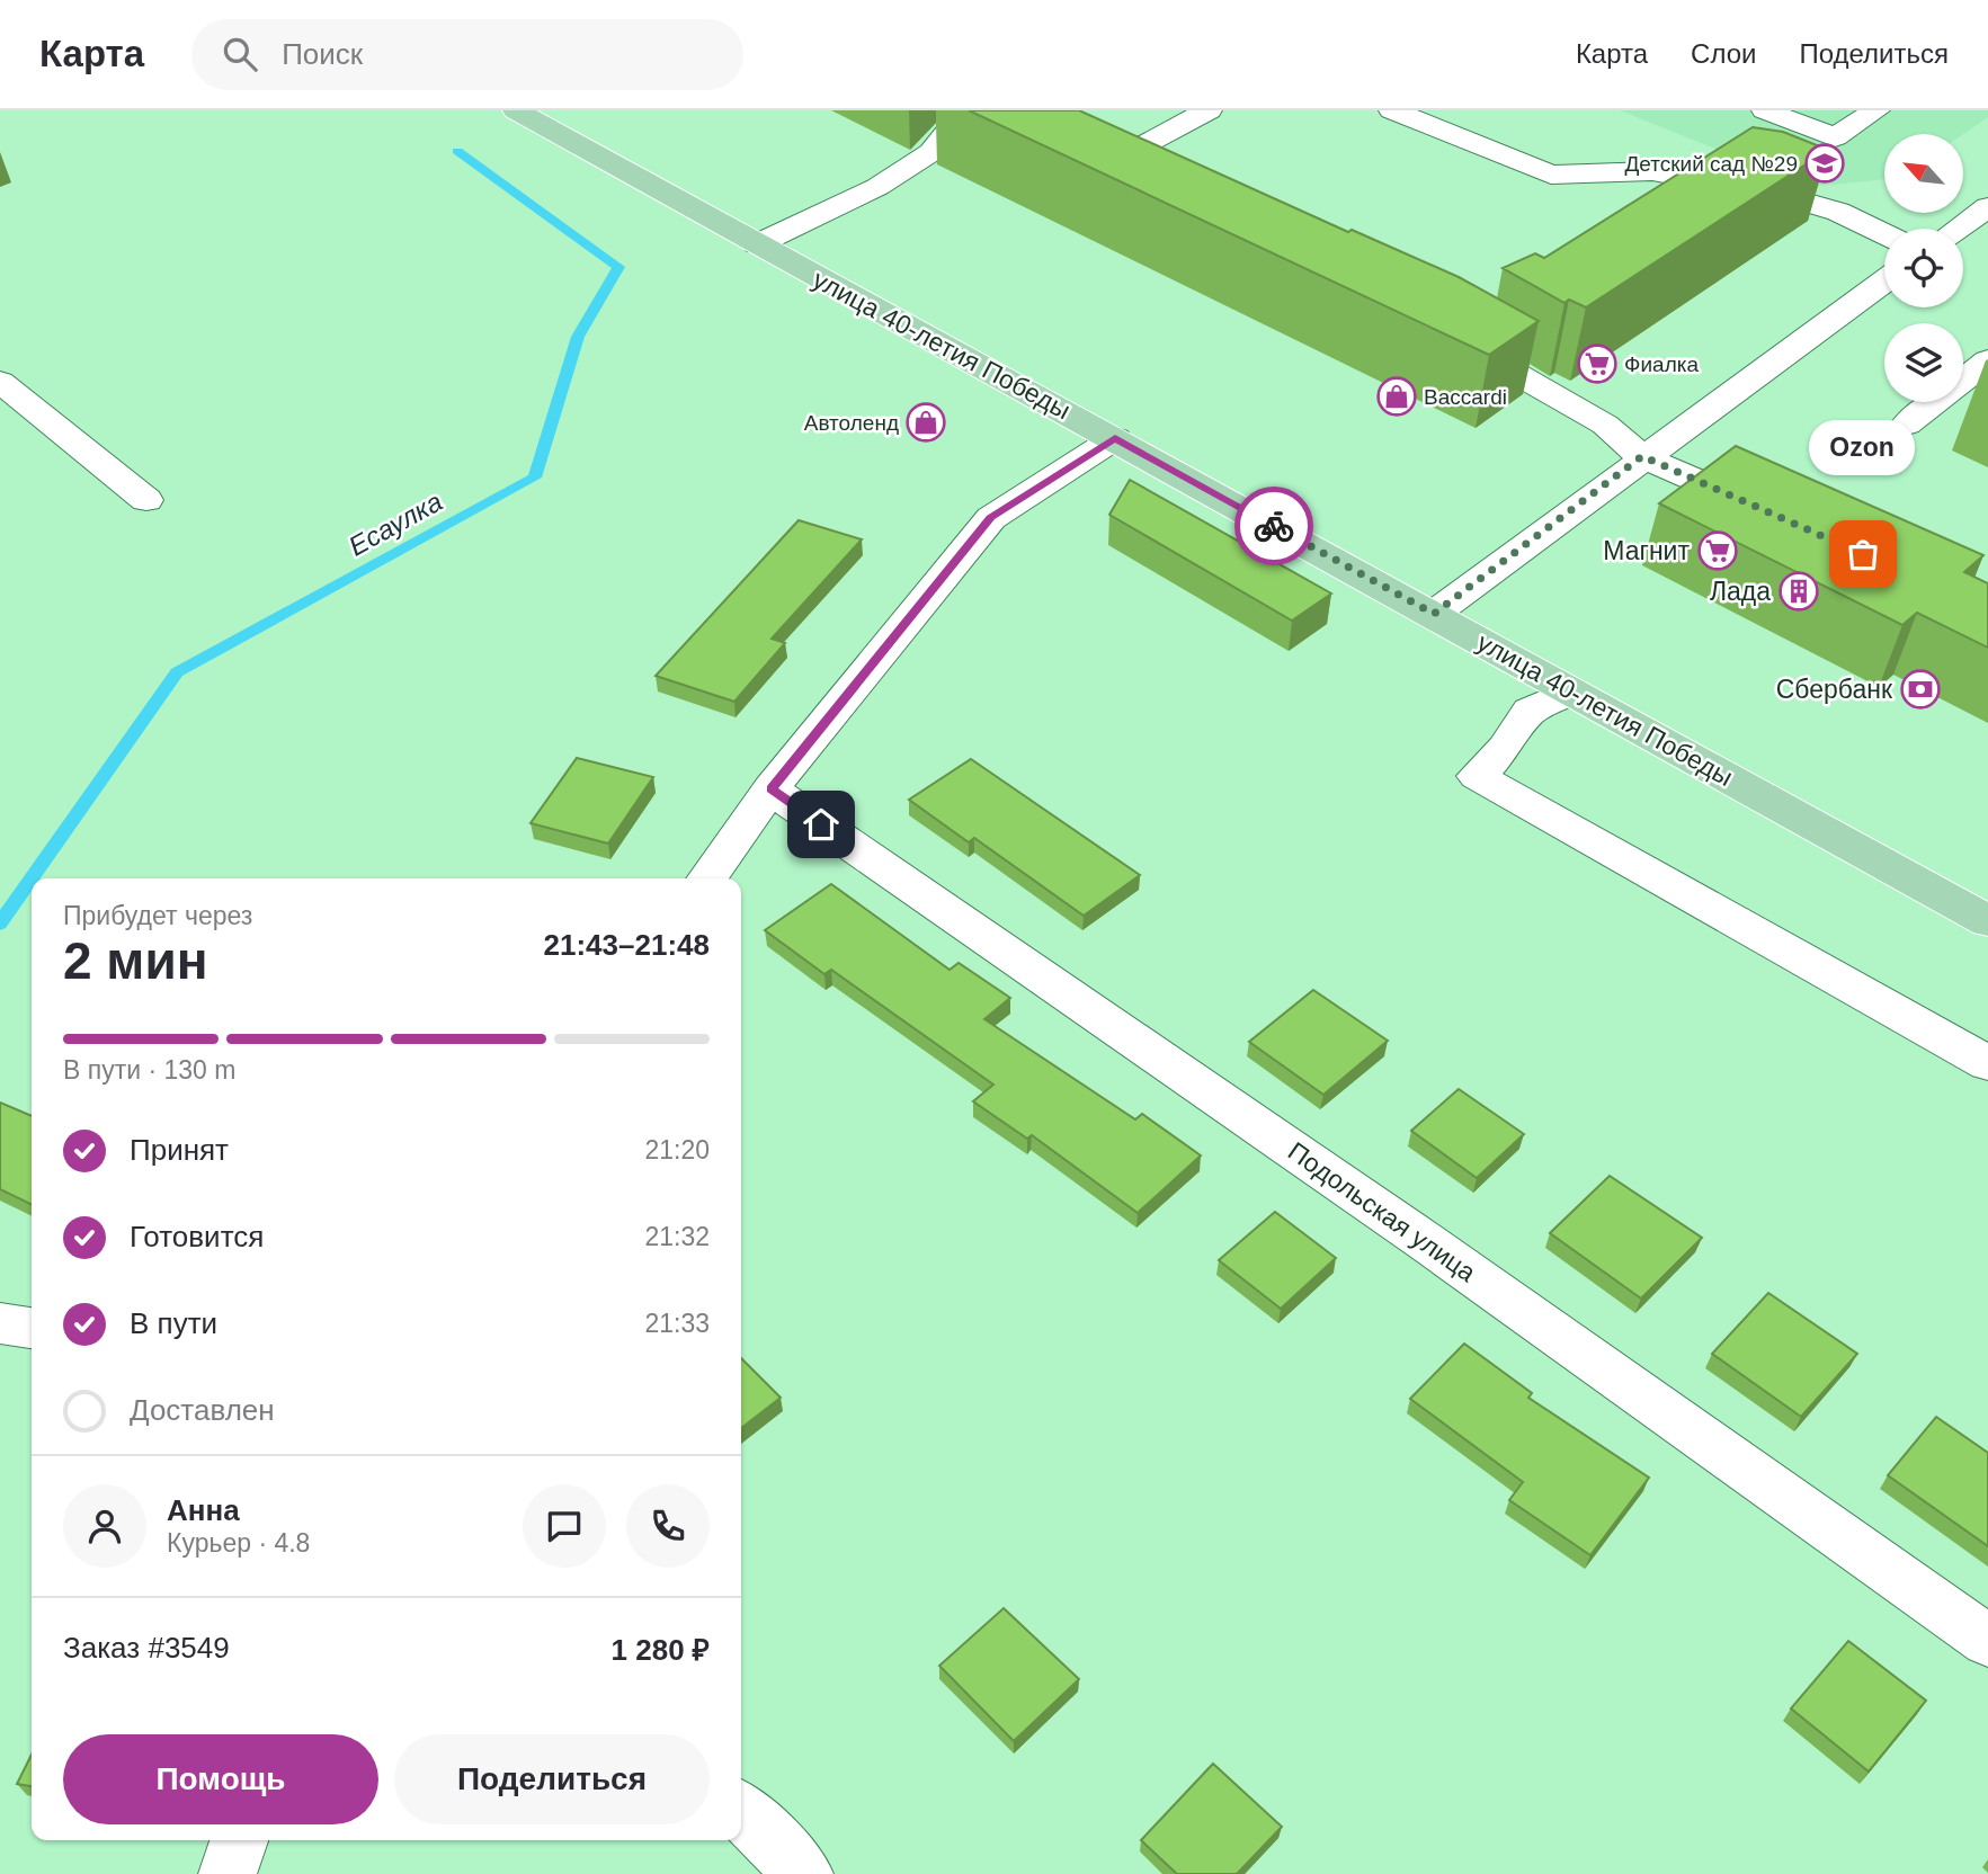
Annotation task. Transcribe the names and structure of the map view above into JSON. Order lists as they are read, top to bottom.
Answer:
{
  "streets": {
    "main road": ["улица 40-летия Победы"],
    "street": ["Подольская улица"]
  },
  "water": ["Есаулка"],
  "places": {
    "school or university": ["Детский сад №29"],
    "supermarket": ["Фиалка", "Магнит"],
    "shop": ["Baccardi", "Автоленд"],
    "other": ["Ozon"],
    "building": ["Лада"],
    "bank": ["Сбербанк"]
  },
  "north": "top left",
  "page": {
    "header": "Карта",
    "search": "Поиск",
    "nav": ["Карта", "Слои", "Поделиться"],
    "bubble": "Ozon",
    "heading": ["2 мин", "Прибудет через", "21:43–21:48"],
    "panel": [
      "Анна",
      "Курьер · 4.8",
      "Заказ #3549",
      "1 280 ₽"
    ],
    "bar": "В пути · 130 m",
    "list": [
      ["Принят", "21:20"],
      ["Готовится", "21:32"],
      ["В пути", "21:33"],
      "Доставлен"
    ],
    "buttons": ["Помощь", "Поделиться"]
  }
}
